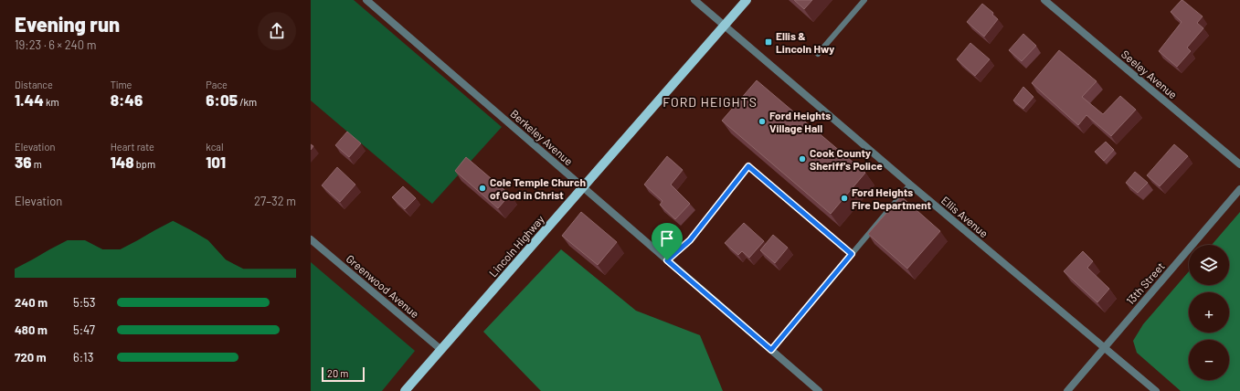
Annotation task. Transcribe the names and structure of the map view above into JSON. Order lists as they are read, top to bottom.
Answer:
{
  "streets": {
    "main road": ["Lincoln Highway"],
    "street": [
      "Seeley Avenue",
      "Berkeley Avenue",
      "Ellis Avenue",
      "13th Street",
      "Greenwood Avenue"
    ]
  },
  "crossings": [
    ["Berkeley Avenue", "Lincoln Highway"],
    ["Ellis Avenue", "Lincoln Highway"],
    ["Ellis Avenue", "13th Street"],
    ["Lincoln Highway", "Greenwood Avenue"]
  ],
  "districts": ["FORD HEIGHTS"],
  "places": {
    "transit": ["Ellis & Lincoln Hwy"],
    "other": [
      "Ford Heights Village Hall",
      "Cook County Sheriff's Police",
      "Cole Temple Church of God in Christ",
      "Ford Heights Fire Department"
    ]
  },
  "scale_bar": "20 m",
  "page": {
    "heading": ["Evening run", "19:23 · 6 × 240 m"],
    "stats": [
      ["Distance", "1.44 km"],
      ["Time", "8:46"],
      ["Pace", "6:05 /km"],
      ["Elevation", "36 m"],
      ["Heart rate", "148 bpm"],
      ["kcal", "101"]
    ],
    "chart": ["Elevation", "27–32 m"],
    "map_buttons": ["+", "−"],
    "list": [
      {
        "name": "240 m",
        "note": "5:53"
      },
      {
        "name": "480 m",
        "note": "5:47"
      },
      {
        "name": "720 m",
        "note": "6:13"
      }
    ],
    "scale": "20 m"
  }
}
